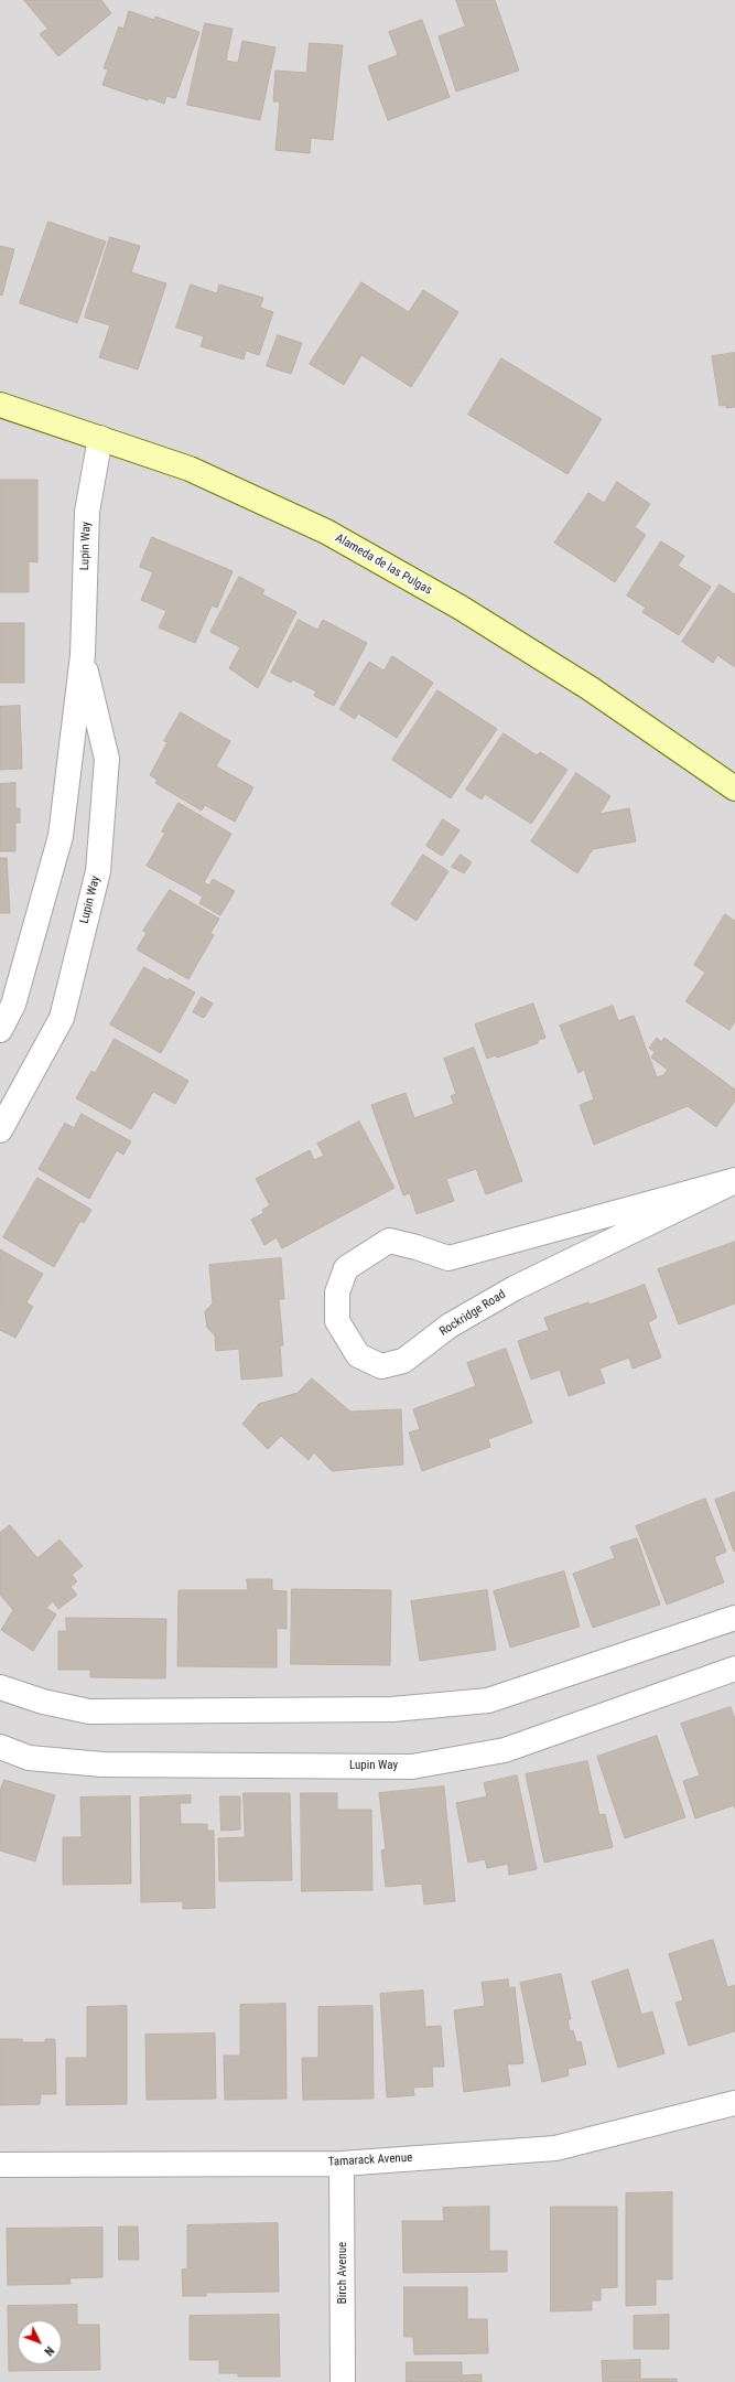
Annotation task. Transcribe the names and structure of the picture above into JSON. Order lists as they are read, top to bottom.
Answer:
{
  "streets": {
    "main road": ["Alameda de las Pulgas"],
    "street": [
      "Lupin Way",
      "Rockridge Road",
      "Tamarack Avenue",
      "Birch Avenue"
    ]
  },
  "crossings": [
    ["Lupin Way", "Alameda de las Pulgas"],
    ["Tamarack Avenue", "Birch Avenue"]
  ],
  "north": "bottom right"
}
